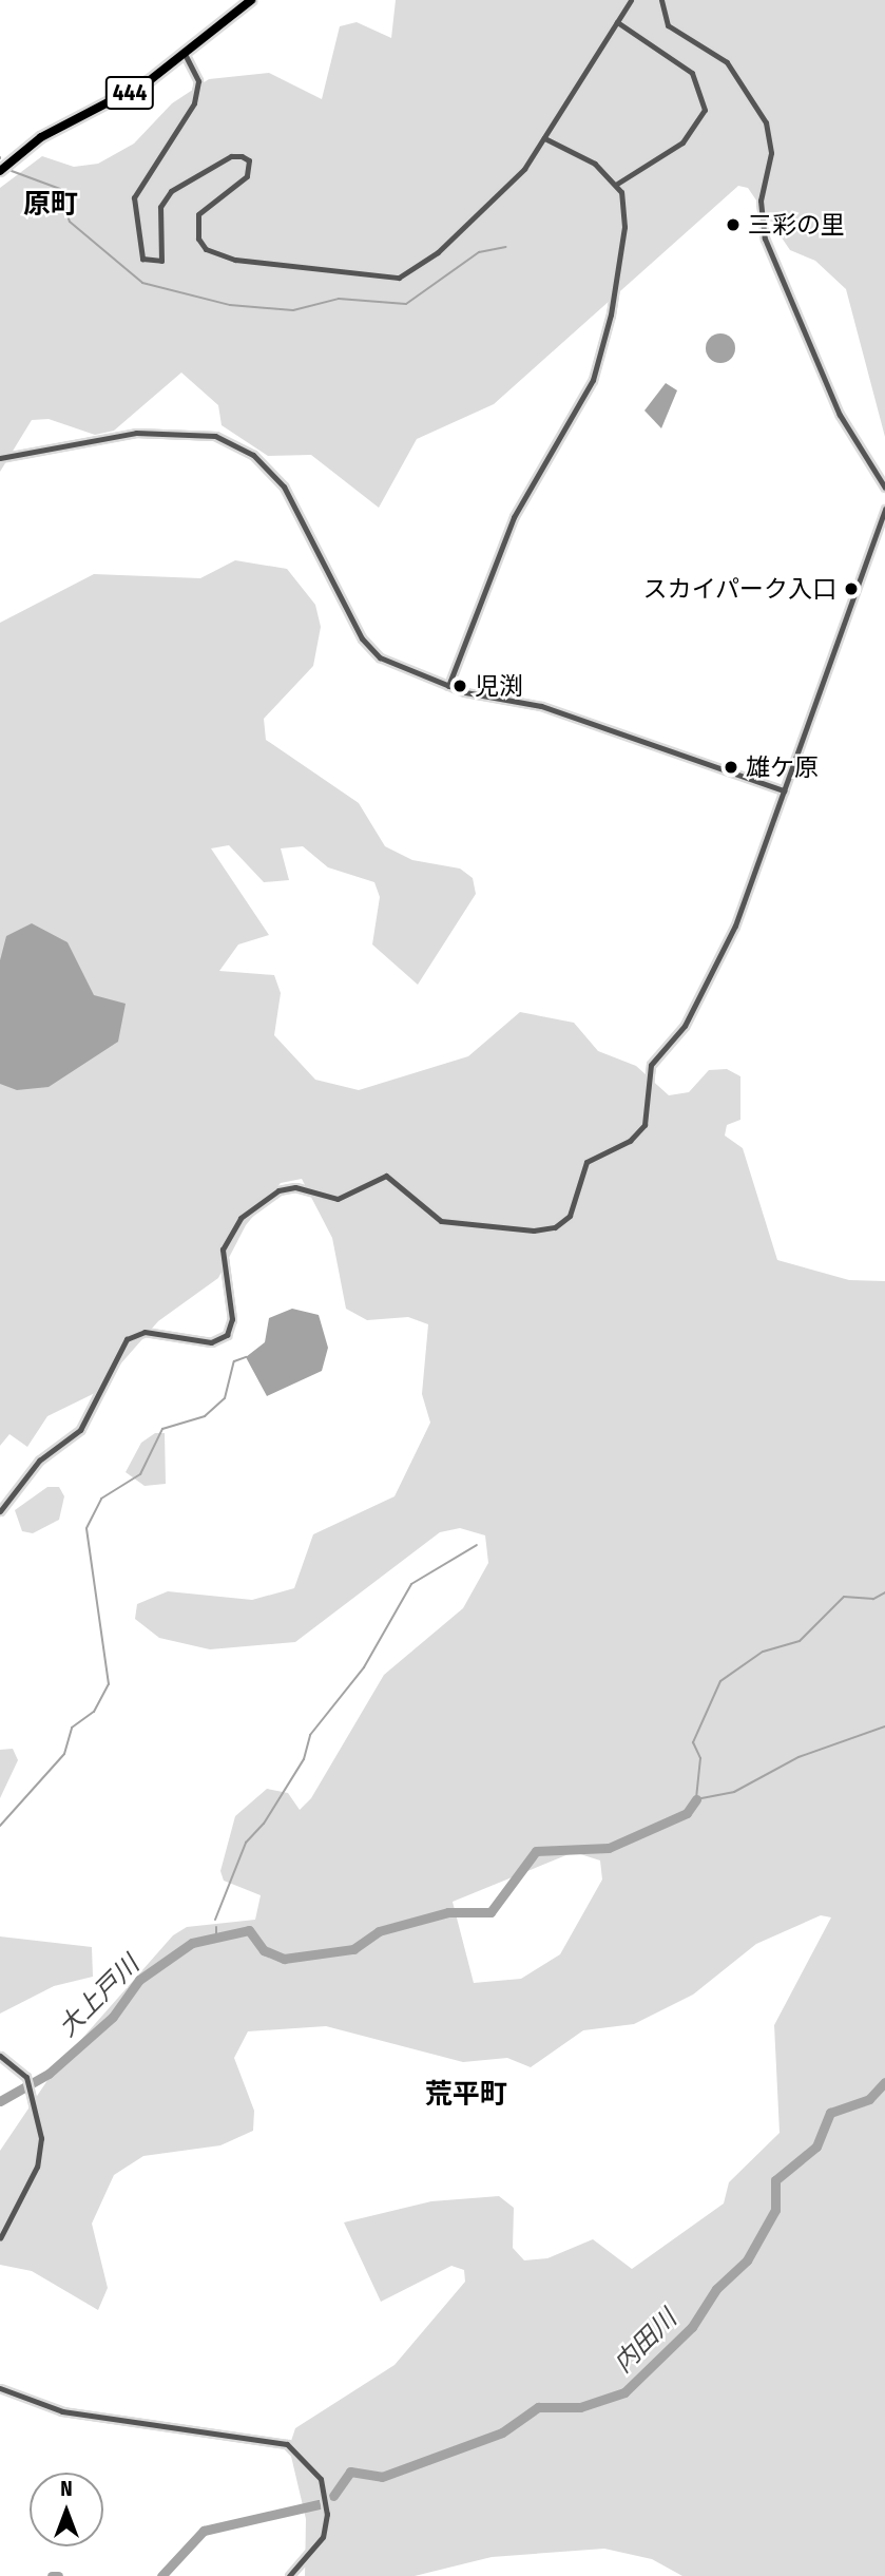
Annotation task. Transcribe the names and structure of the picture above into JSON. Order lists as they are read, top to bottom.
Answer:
{
  "streets": {
    "highway": ["444"]
  },
  "districts": ["原町", "荒平町"],
  "water": ["大上戸川", "内田川"],
  "places": [
    "三彩の里",
    "スカイパーク入口",
    "児渕",
    "雄ケ原"
  ],
  "north": "top"
}
